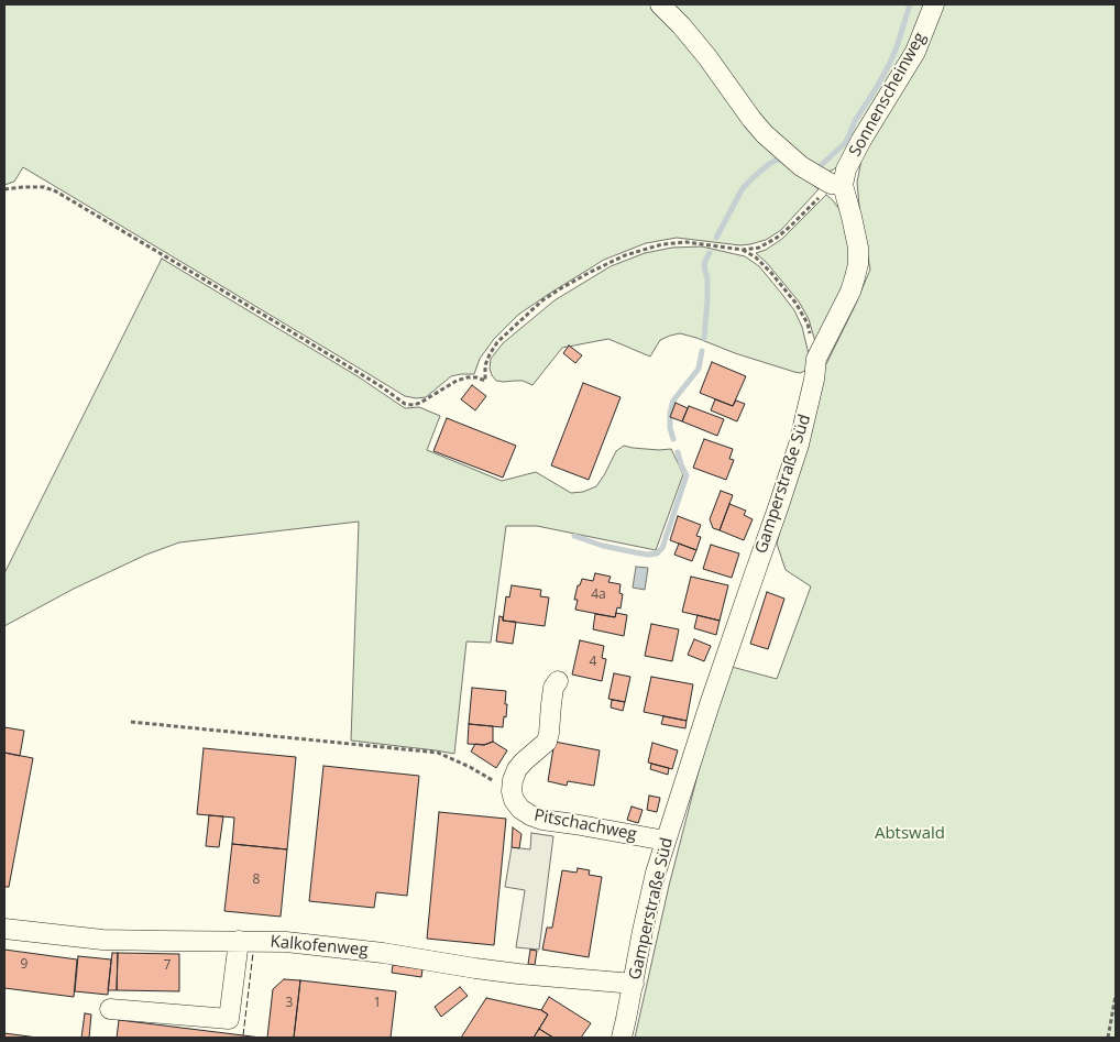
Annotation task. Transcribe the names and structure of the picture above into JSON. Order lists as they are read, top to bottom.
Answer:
{
  "streets": {
    "street": [
      "Sonnenscheinweg",
      "Gamperstraße Süd",
      "Pitschachweg",
      "Kalkofenweg"
    ]
  },
  "crossings": [
    ["Sonnenscheinweg", "Gamperstraße Süd"],
    ["Gamperstraße Süd", "Pitschachweg"],
    ["Gamperstraße Süd", "Kalkofenweg"]
  ],
  "parks": ["Abtswald"],
  "house_numbers": [
    "4a",
    "4",
    "8",
    "9",
    "7",
    "3",
    "1"
  ]
}
